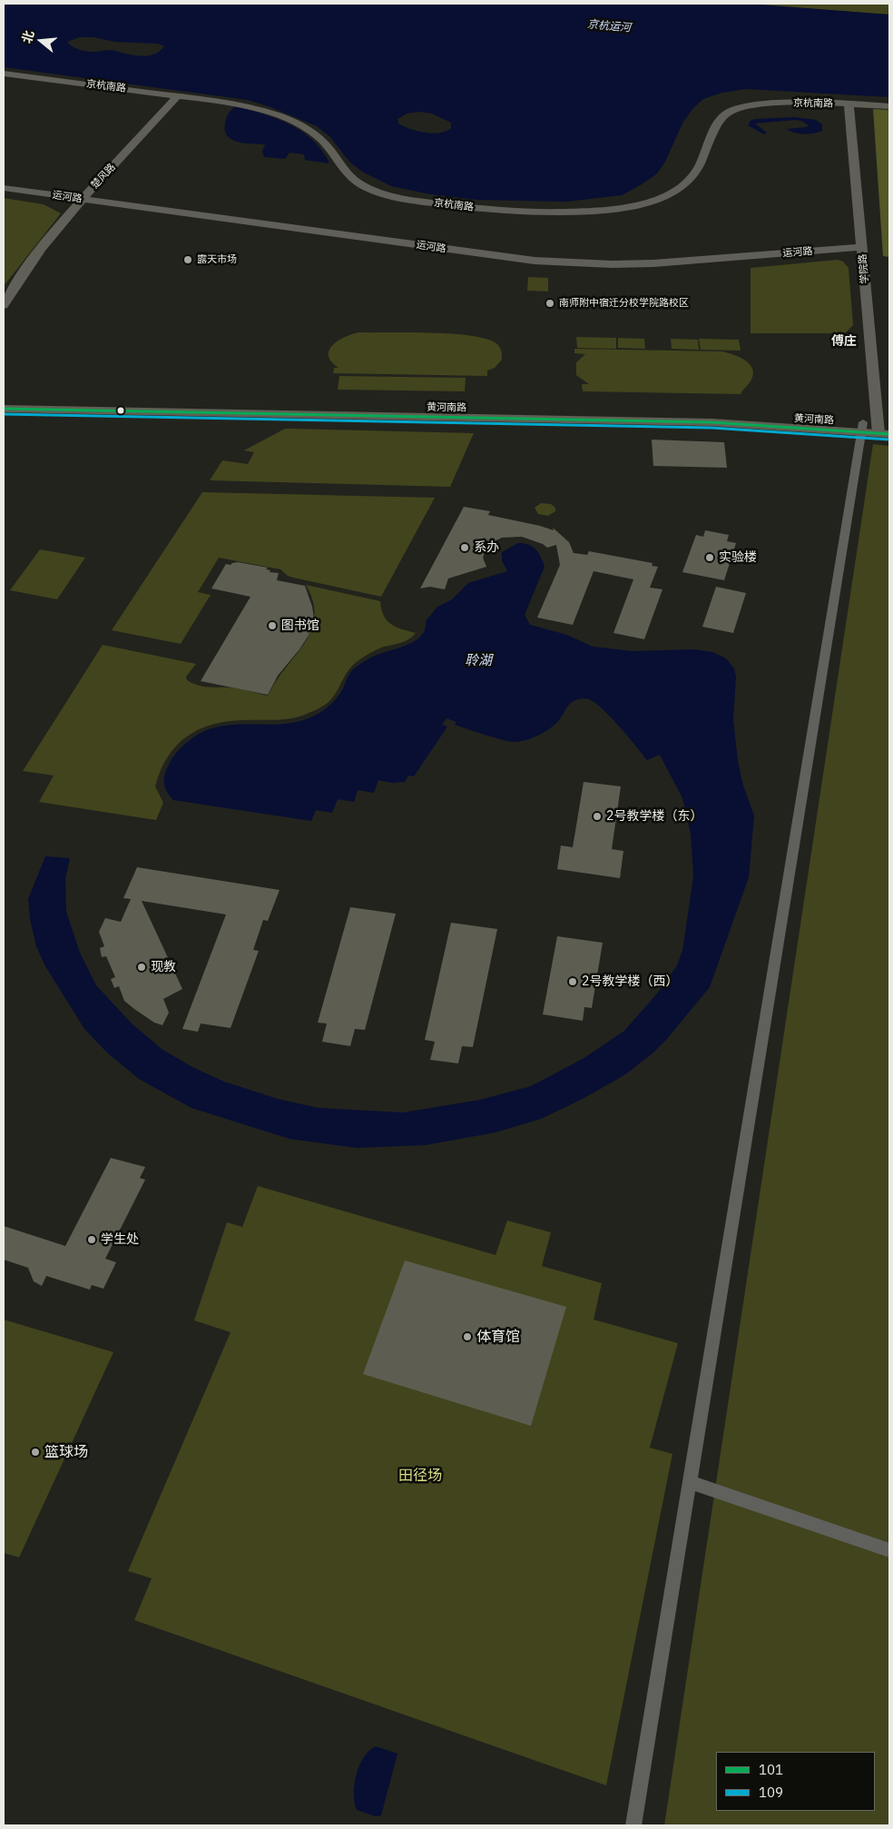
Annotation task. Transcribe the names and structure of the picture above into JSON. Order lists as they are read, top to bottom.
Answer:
{
  "streets": {
    "main road": ["黄河南路"],
    "street": [
      "京杭南路",
      "楚风路",
      "运河路",
      "学院路"
    ]
  },
  "crossings": [
    ["京杭南路", "楚风路"],
    ["京杭南路", "学院路"],
    ["楚风路", "运河路"],
    ["运河路", "学院路"],
    ["学院路", "黄河南路"]
  ],
  "districts": ["傅庄"],
  "water": ["京杭运河", "聆湖"],
  "parks": ["田径场"],
  "places": [
    "露天市场",
    "南师附中宿迁分校学院路校区",
    "系办",
    "实验楼",
    "图书馆",
    "2号教学楼（东）",
    "现教",
    "2号教学楼（西）",
    "学生处",
    "体育馆",
    "篮球场"
  ],
  "lines": ["transit line 101", "transit line 109"],
  "legend": ["101", "109"],
  "north": "left"
}
